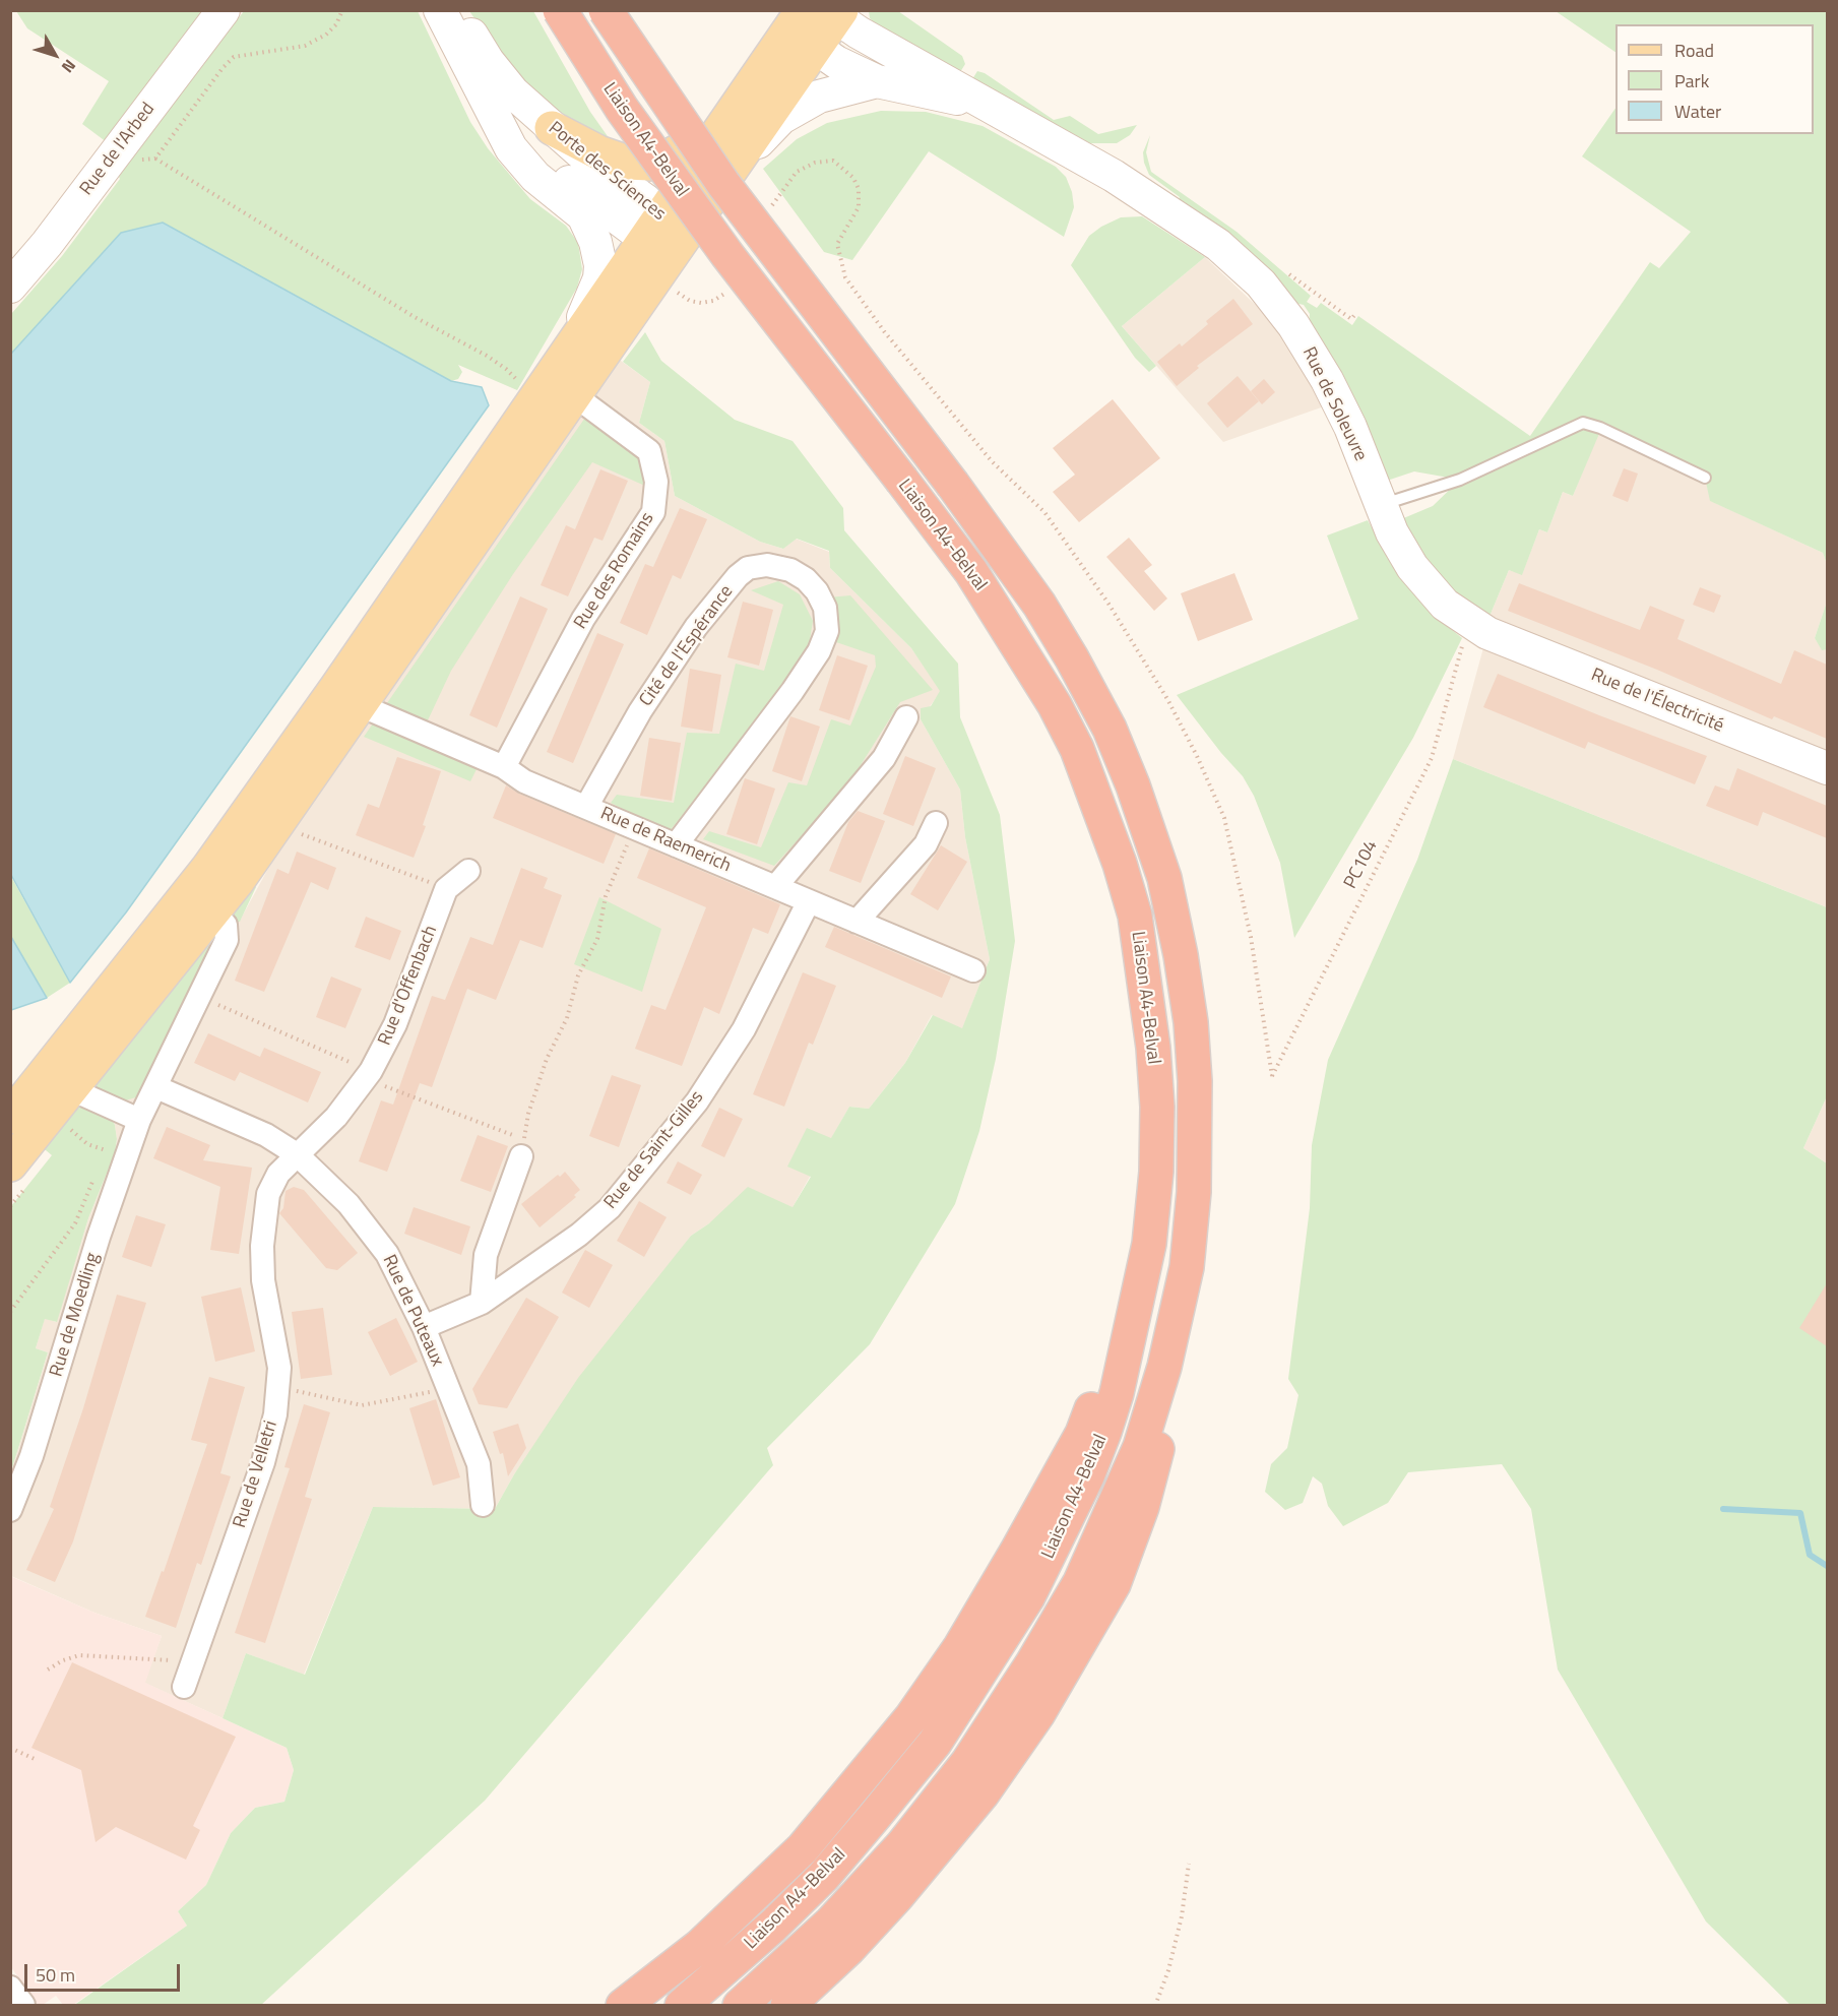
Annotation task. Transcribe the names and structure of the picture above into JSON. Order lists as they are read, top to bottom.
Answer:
{
  "streets": {
    "highway": ["Liaison A4-Belval"],
    "main road": [
      "Rue de l'Arbed",
      "Porte des Sciences",
      "Rue de Soleuvre",
      "Rue de l'Électricité"
    ],
    "street": [
      "Rue des Romains",
      "Cité de l'Espérance",
      "Rue de Raemerich",
      "Rue d'Offenbach",
      "Rue de Saint-Gilles",
      "Rue de Puteaux",
      "Rue de Moedling",
      "Rue de Velletri"
    ],
    "path": ["PC104"]
  },
  "crossings": [
    ["Rue de Soleuvre", "Rue de l'Électricité"],
    ["Rue des Romains", "Rue de Raemerich"],
    ["Cité de l'Espérance", "Rue de Raemerich"],
    ["Rue de Raemerich", "Rue de Saint-Gilles"],
    ["Rue d'Offenbach", "Rue de Puteaux"],
    ["Rue d'Offenbach", "Rue de Velletri"],
    ["Rue de Saint-Gilles", "Rue de Puteaux"],
    ["Rue de Puteaux", "Rue de Velletri"]
  ],
  "legend": ["Road", "Park", "Water"],
  "scale_bar": "50 m",
  "north": "bottom right"
}
